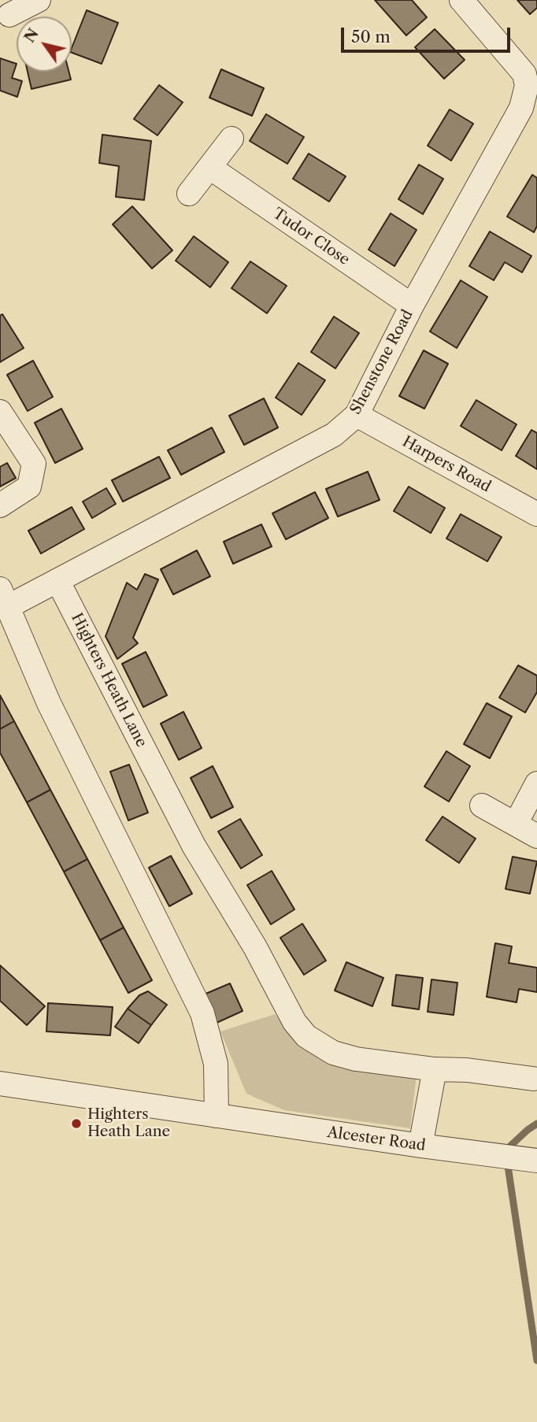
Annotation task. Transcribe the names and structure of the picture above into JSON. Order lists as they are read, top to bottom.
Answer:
{
  "streets": {
    "street": [
      "Tudor Close",
      "Shenstone Road",
      "Harpers Road",
      "Highters Heath Lane",
      "Alcester Road"
    ]
  },
  "crossings": [
    ["Tudor Close", "Shenstone Road"],
    ["Shenstone Road", "Harpers Road"],
    ["Shenstone Road", "Highters Heath Lane"]
  ],
  "places": ["Highters Heath Lane"],
  "scale_bar": "50 m",
  "north": "top left"
}
